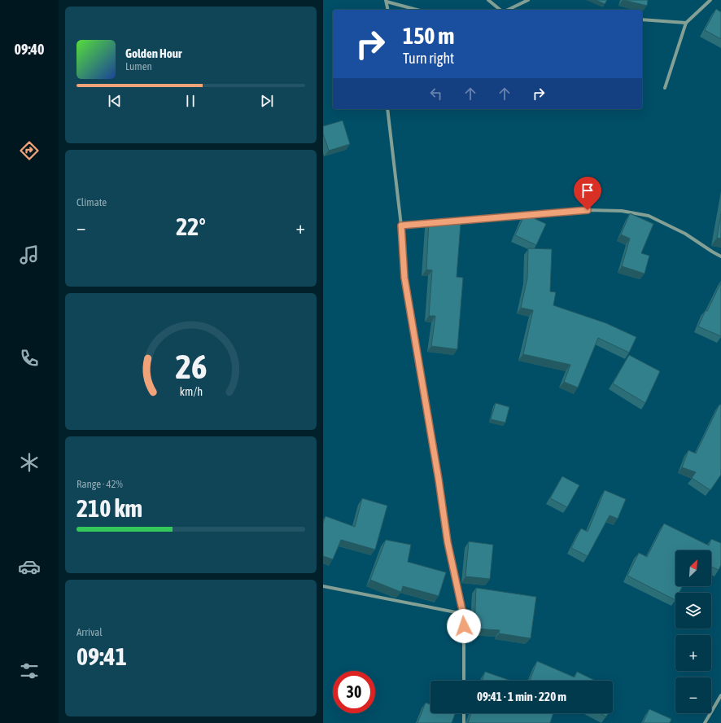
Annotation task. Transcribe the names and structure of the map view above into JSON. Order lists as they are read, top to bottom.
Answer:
{
  "north": "top right",
  "page": {
    "tabs": "09:40",
    "turn": ["150 m", "Turn right"],
    "song": ["Golden Hour", "Lumen"],
    "tile": [
      "Climate",
      ["Range · 42%", "210 km"],
      ["Arrival", "09:41"]
    ],
    "heat": ["−", "22°", "+"],
    "map_buttons": ["+", "−"],
    "limit": "30",
    "trip": "09:41 · 1 min · 220 m",
    "gauge": ["26", "km/h"]
  }
}
